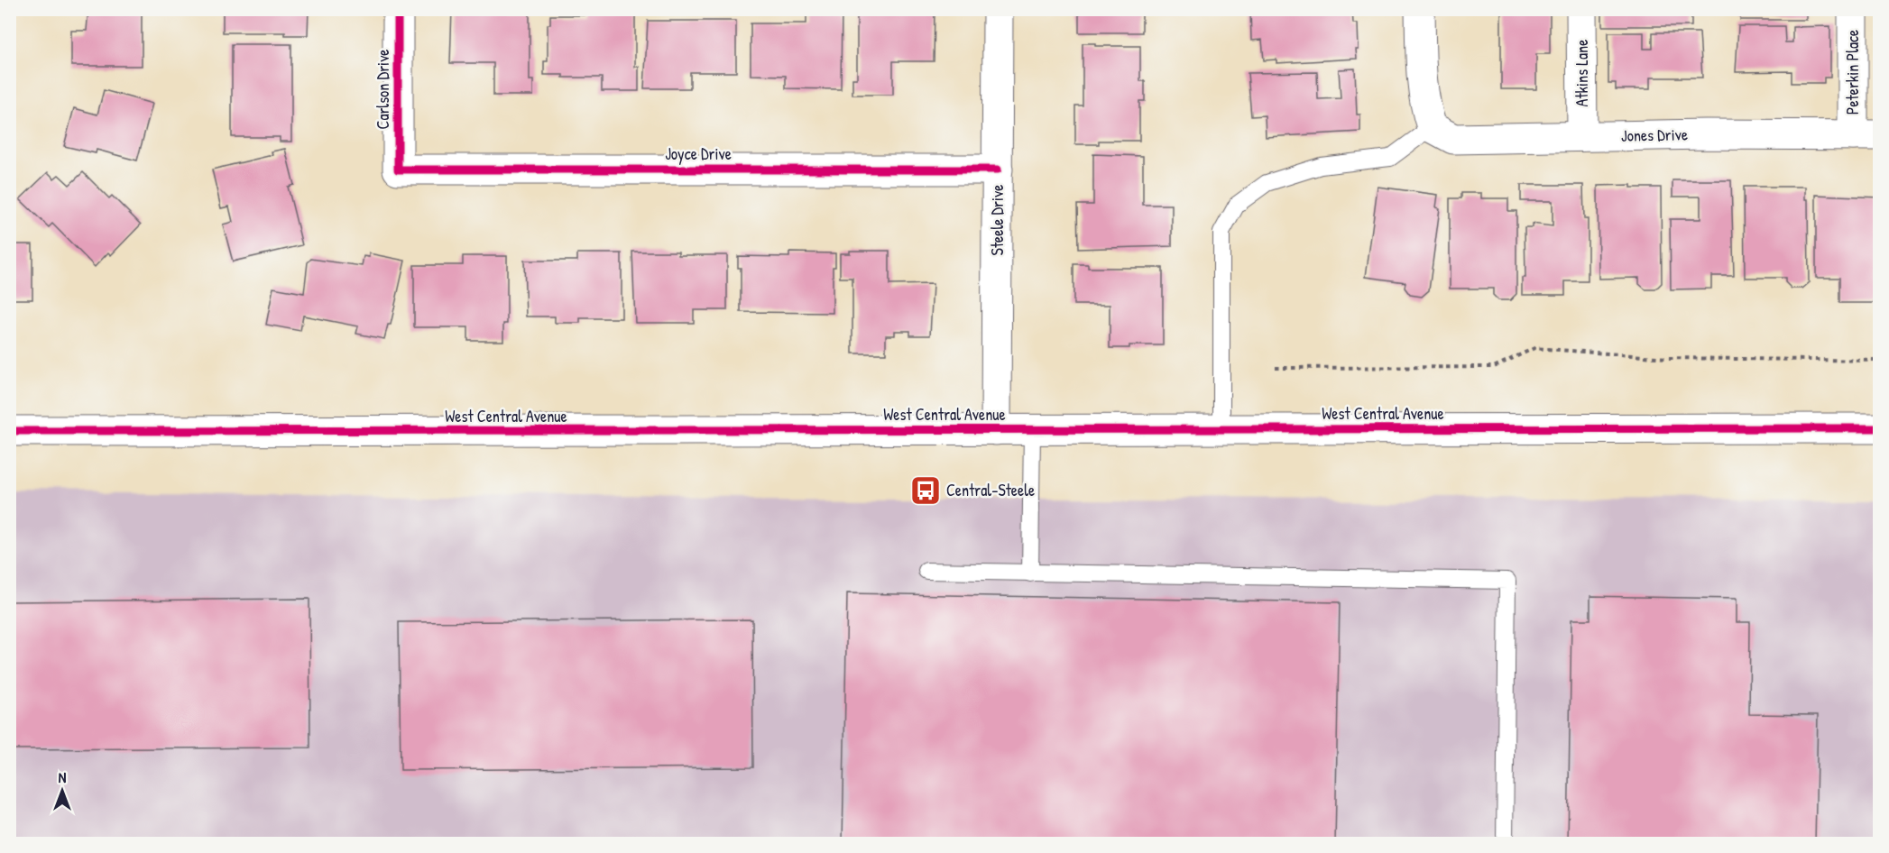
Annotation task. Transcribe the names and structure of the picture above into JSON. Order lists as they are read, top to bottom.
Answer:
{
  "streets": {
    "street": [
      "Peterkin Place",
      "Atkins Lane",
      "Carlson Drive",
      "Jones Drive",
      "Joyce Drive",
      "Steele Drive",
      "West Central Avenue"
    ]
  },
  "crossings": [
    ["Peterkin Place", "Jones Drive"],
    ["Atkins Lane", "Jones Drive"],
    ["Carlson Drive", "Joyce Drive"],
    ["Joyce Drive", "Steele Drive"],
    ["Steele Drive", "West Central Avenue"]
  ],
  "places": {
    "bus stop": ["Central-Steele"]
  },
  "north": "top"
}
